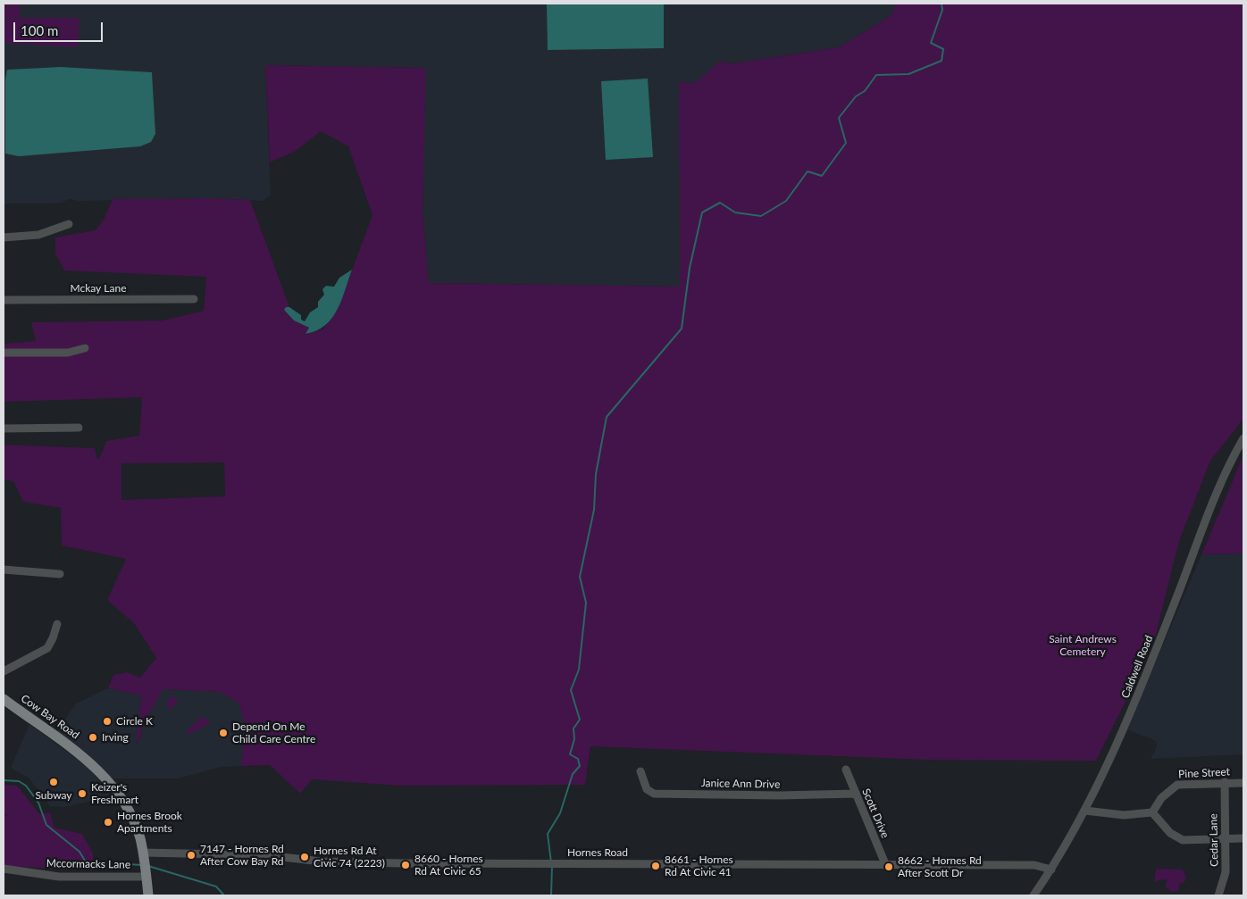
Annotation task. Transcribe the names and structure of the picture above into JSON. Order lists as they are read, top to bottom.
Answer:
{
  "streets": {
    "main road": ["Cow Bay Road"],
    "street": [
      "Mckay Lane",
      "Caldwell Road",
      "Pine Street",
      "Janice Ann Drive",
      "Scott Drive",
      "Cedar Lane",
      "Hornes Road",
      "Mccormacks Lane"
    ]
  },
  "crossings": [
    ["Caldwell Road", "Hornes Road"],
    ["Cow Bay Road", "Hornes Road"],
    ["Cow Bay Road", "Mccormacks Lane"],
    ["Pine Street", "Cedar Lane"],
    ["Janice Ann Drive", "Scott Drive"],
    ["Scott Drive", "Hornes Road"],
    ["Hornes Road", "Mccormacks Lane"]
  ],
  "parks": ["Saint Andrews Cemetery"],
  "places": [
    "Circle K",
    "Depend On Me Child Care Centre",
    "Irving",
    "Subway",
    "Keizer's Freshmart",
    "Hornes Brook Apartments",
    "7147 - Hornes Rd After Cow Bay Rd",
    "Hornes Rd At Civic 74 (2223)",
    "8660 - Hornes Rd At Civic 65",
    "8661 - Hornes Rd At Civic 41",
    "8662 - Hornes Rd After Scott Dr"
  ],
  "scale_bar": "100 m"
}
